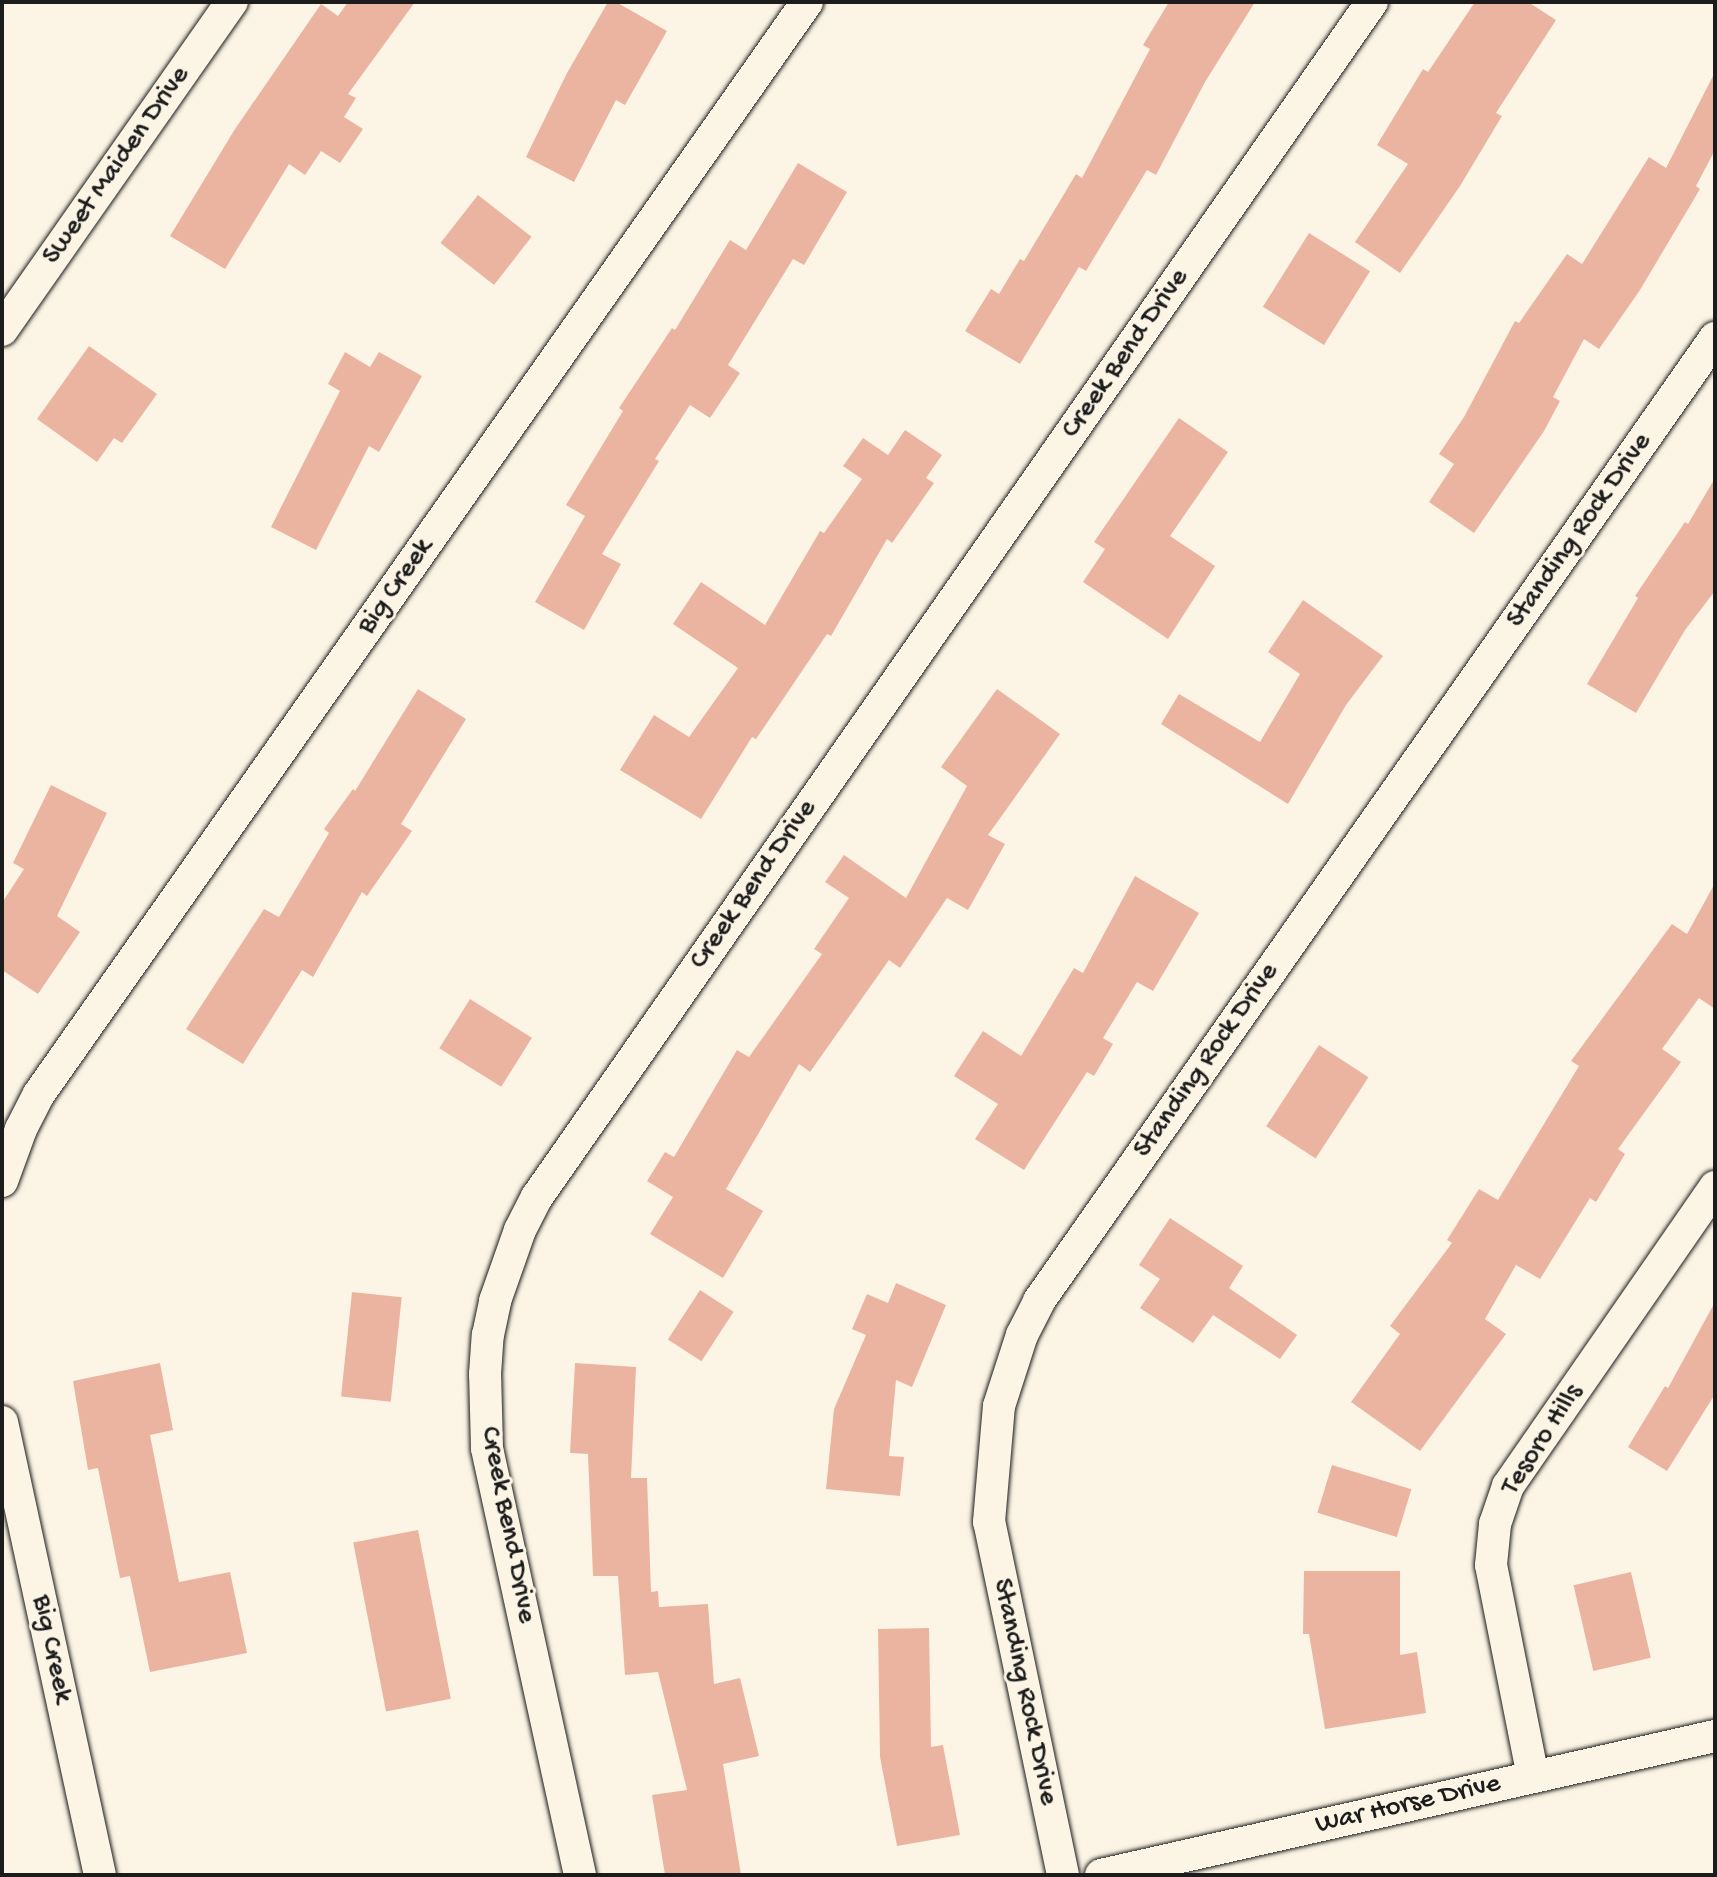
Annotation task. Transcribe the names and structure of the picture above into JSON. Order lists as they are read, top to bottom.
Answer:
{
  "streets": {
    "street": [
      "Sweet Maiden Drive",
      "Creek Bend Drive",
      "Standing Rock Drive",
      "Big Creek",
      "Tesoro Hills",
      "War Horse Drive"
    ]
  },
  "crossings": [
    ["Tesoro Hills", "War Horse Drive"]
  ]
}
